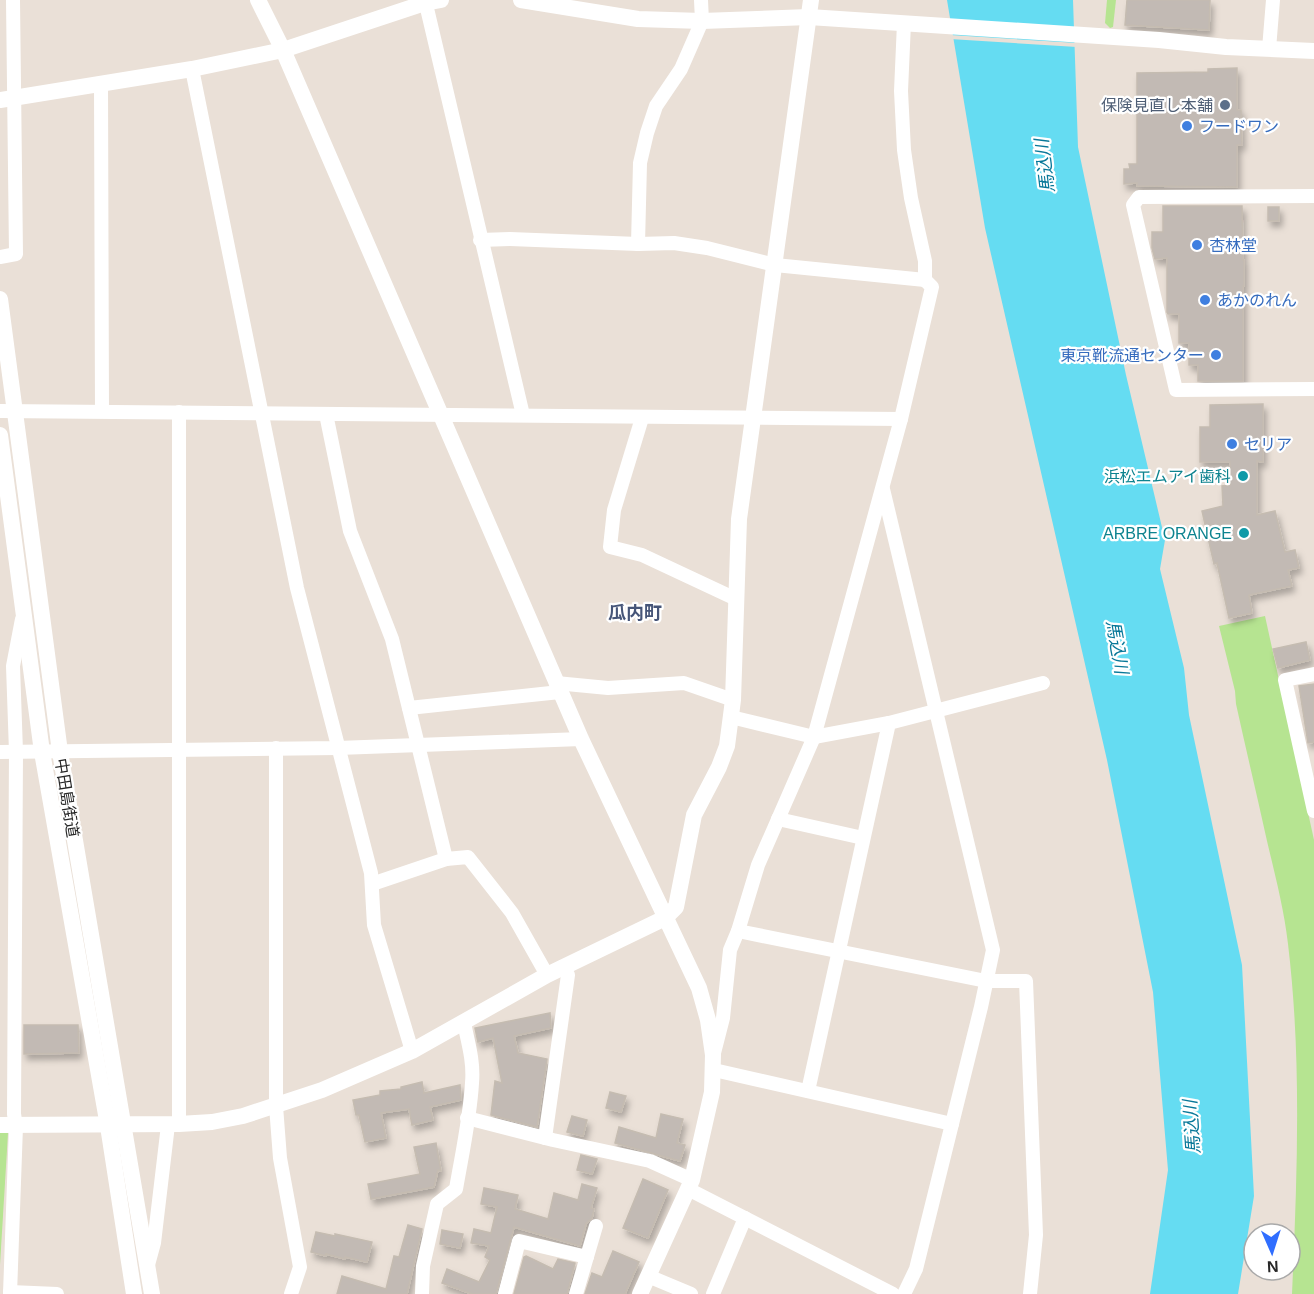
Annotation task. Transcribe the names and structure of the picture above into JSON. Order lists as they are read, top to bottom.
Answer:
{
  "streets": {
    "street": ["中田島街道"]
  },
  "districts": ["瓜内町"],
  "water": ["馬込川"],
  "places": [
    "保険見直し本舗",
    "フードワン",
    "杏林堂",
    "あかのれん",
    "東京靴流通センター",
    "セリア",
    "浜松エムアイ歯科",
    "ARBRE ORANGE"
  ],
  "north": "bottom"
}
